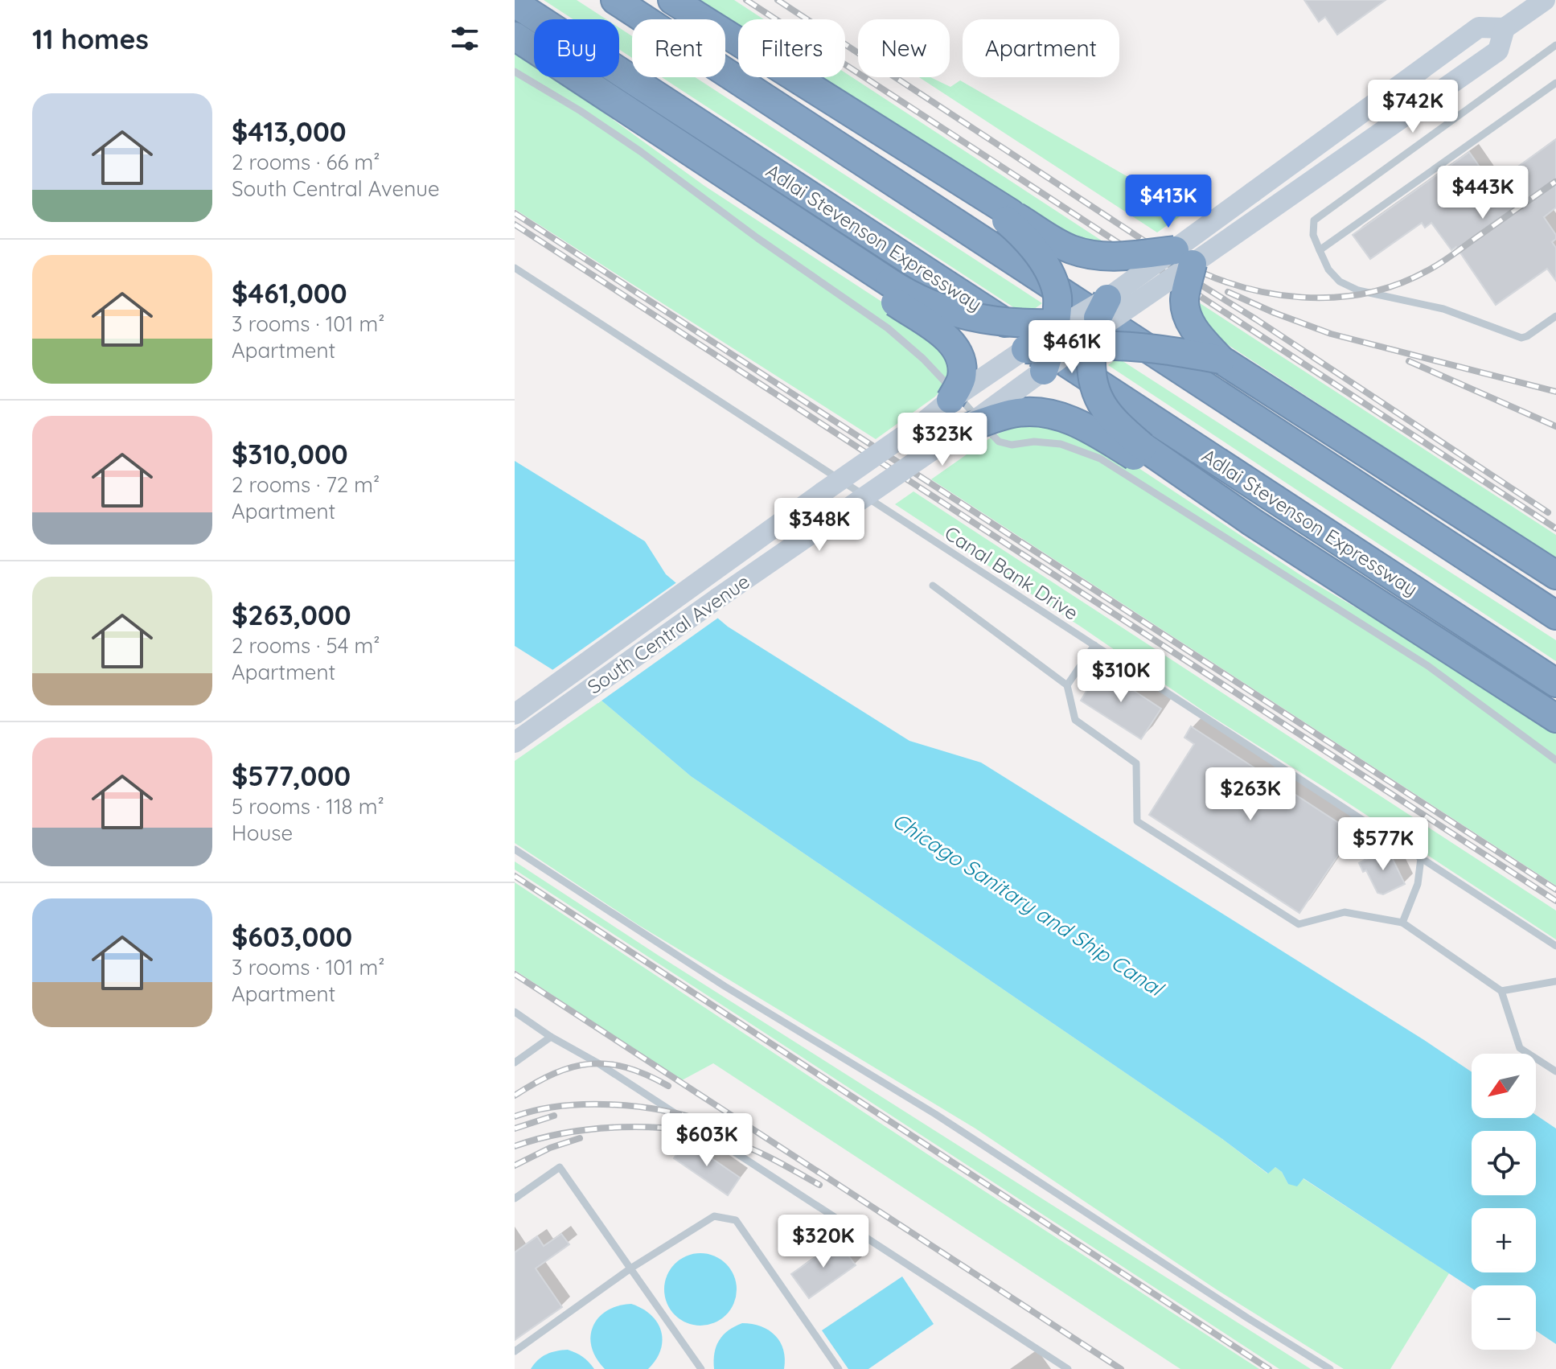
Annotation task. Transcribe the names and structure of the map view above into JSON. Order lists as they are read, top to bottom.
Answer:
{
  "streets": {
    "highway": ["Adlai Stevenson Expressway"],
    "main road": ["South Central Avenue"],
    "lane": ["Canal Bank Drive"]
  },
  "water": ["Chicago Sanitary and Ship Canal"],
  "north": "bottom left",
  "page": {
    "heading": "11 homes",
    "chip": [
      "Buy",
      "Rent",
      "Filters",
      "New",
      "Apartment"
    ],
    "list": [
      {
        "name": "$413,000",
        "note": "2 rooms · 66 m² · South Central Avenue"
      },
      {
        "name": "$461,000",
        "note": "3 rooms · 101 m² · Apartment"
      },
      {
        "name": "$310,000",
        "note": "2 rooms · 72 m² · Apartment"
      },
      {
        "name": "$263,000",
        "note": "2 rooms · 54 m² · Apartment"
      },
      {
        "name": "$577,000",
        "note": "5 rooms · 118 m² · House"
      },
      {
        "name": "$603,000",
        "note": "3 rooms · 101 m² · Apartment"
      }
    ],
    "price": [
      "$742K",
      "$443K",
      "$413K",
      "$461K",
      "$323K",
      "$348K",
      "$310K",
      "$263K",
      "$577K",
      "$603K",
      "$320K"
    ],
    "map_buttons": ["+", "−"]
  }
}
